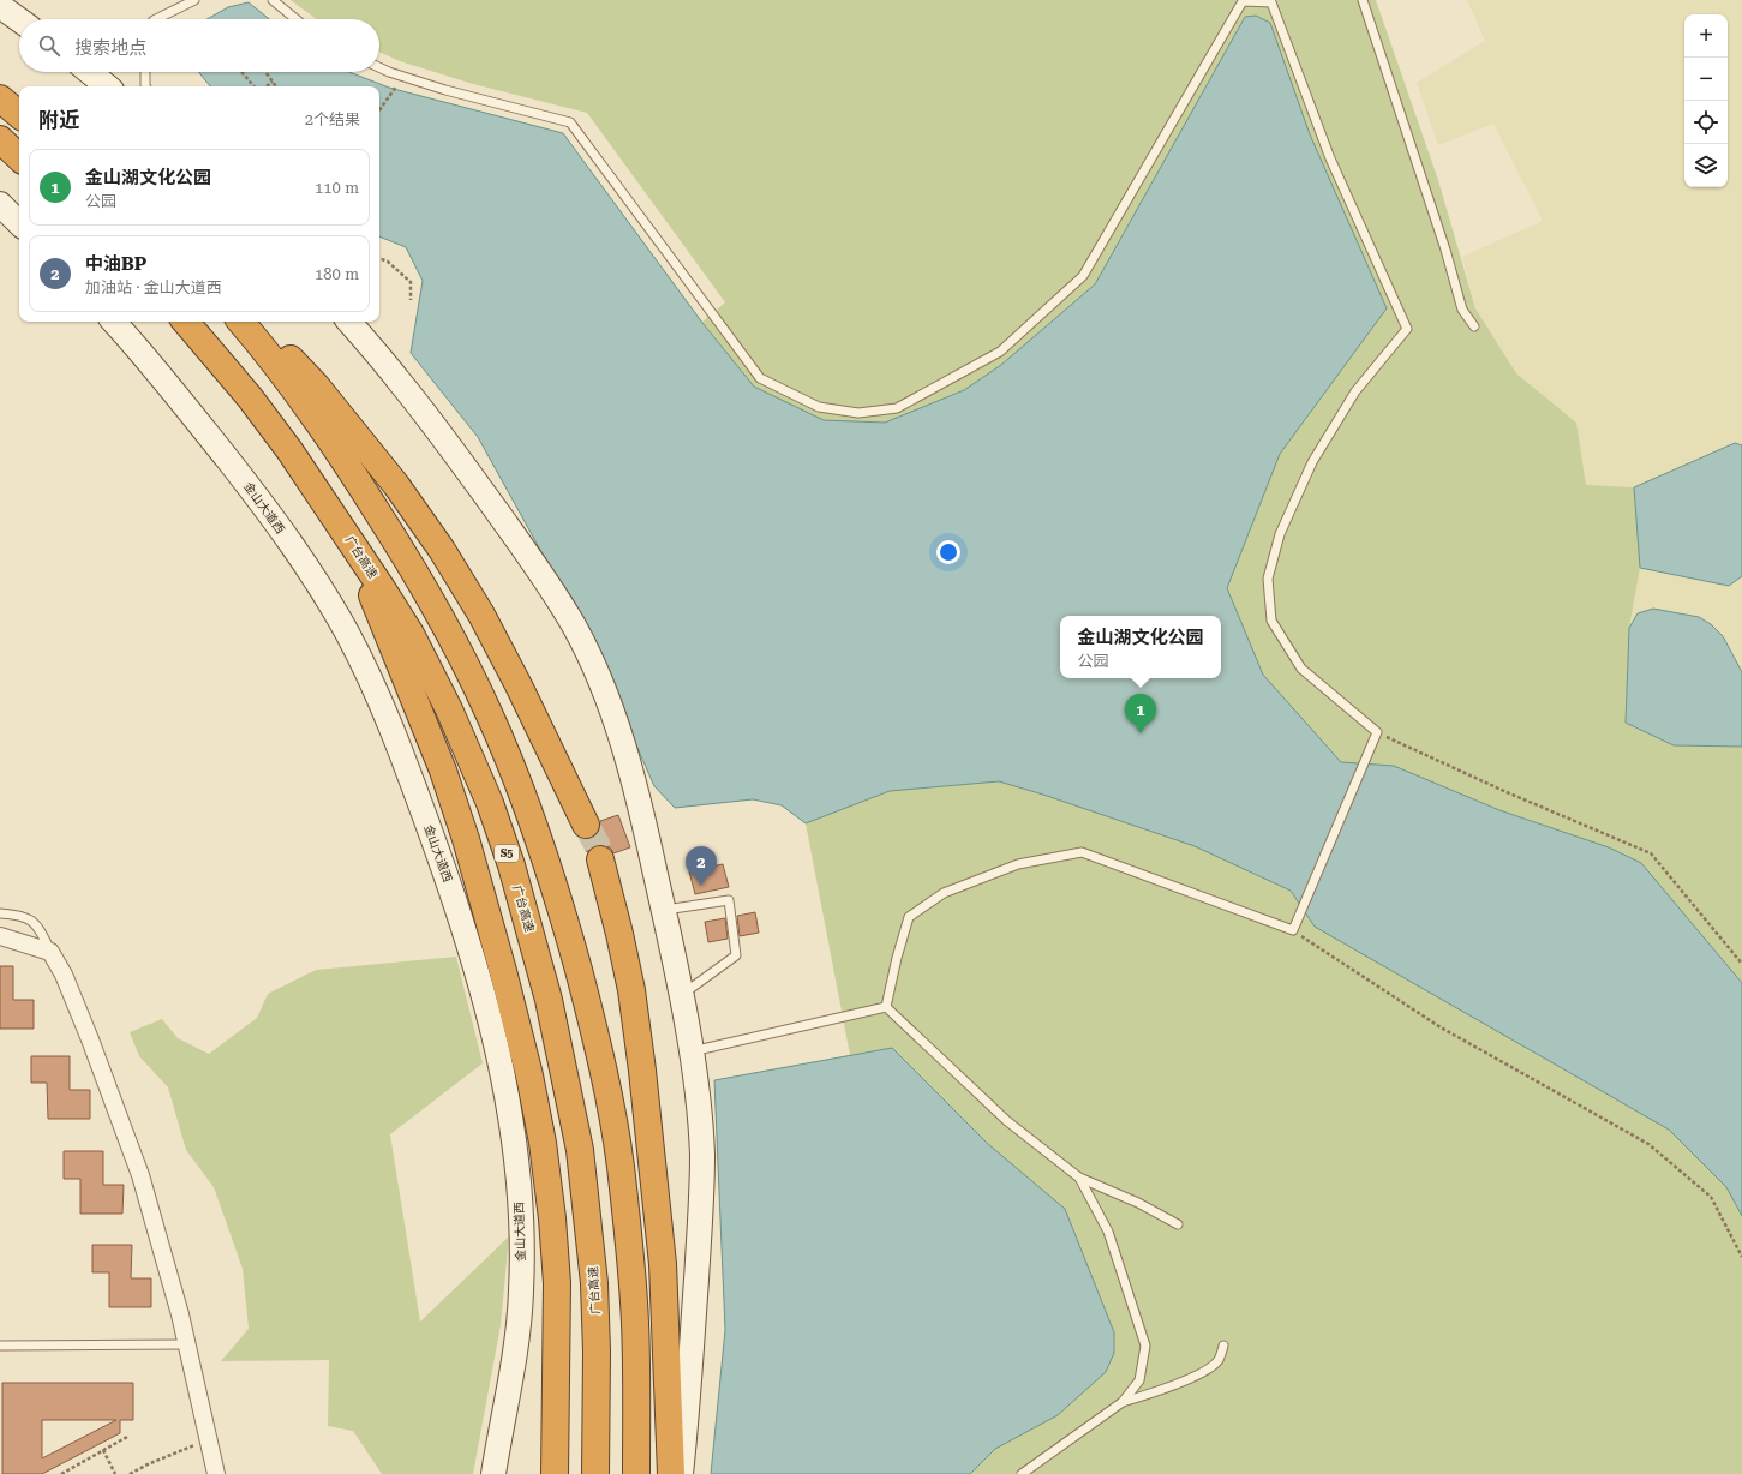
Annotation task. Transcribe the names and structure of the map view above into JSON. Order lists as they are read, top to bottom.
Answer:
{
  "streets": {
    "highway": ["广台高速", "S5"],
    "main road": ["金山大道西"]
  },
  "page": {
    "map_buttons": ["+", "−"],
    "search": "搜索地点",
    "heading": ["附近", "2个结果"],
    "list": [
      {
        "mark": "1",
        "name": "金山湖文化公园",
        "note": "公园",
        "value": "110 m"
      },
      {
        "mark": "2",
        "name": "中油BP",
        "note": "加油站 · 金山大道西",
        "value": "180 m"
      }
    ],
    "popup": ["金山湖文化公园", "公园"],
    "pins": ["1", "2"]
  }
}
